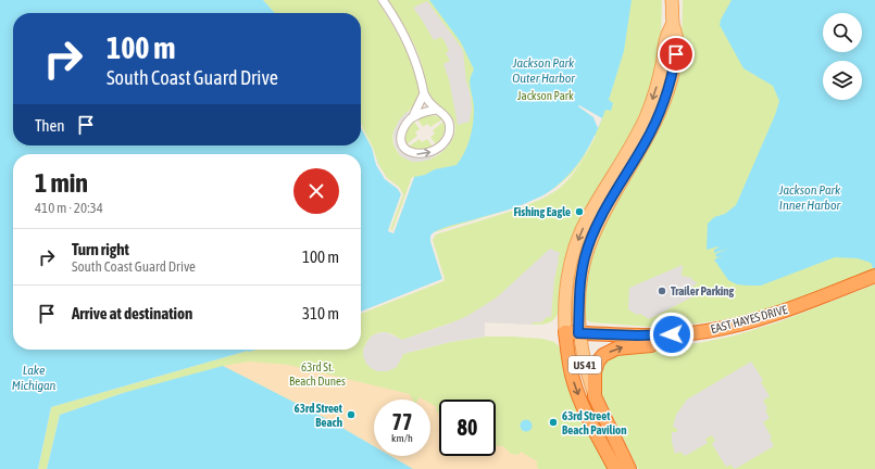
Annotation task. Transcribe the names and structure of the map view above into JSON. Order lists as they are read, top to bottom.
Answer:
{
  "streets": {
    "highway": ["EAST HAYES DRIVE", "US 41"]
  },
  "crossings": [
    ["EAST HAYES DRIVE", "US 41"]
  ],
  "water": ["Jackson Park Outer Harbor", "Jackson Park Inner Harbor", "Lake Michigan"],
  "parks": ["Jackson Park", "63rd St. Beach Dunes"],
  "places": [
    "Fishing Eagle",
    "Trailer Parking",
    "63rd Street Beach",
    "63rd Street Beach Pavilion"
  ],
  "page": {
    "turn": ["100 m", "South Coast Guard Drive"],
    "then": "Then",
    "heading": ["1 min", "410 m · 20:34"],
    "list": [
      {
        "name": "Turn right",
        "note": "South Coast Guard Drive",
        "value": "100 m"
      },
      {
        "name": "Arrive at destination",
        "value": "310 m"
      }
    ],
    "speed": "77 km/h",
    "limit": "80"
  }
}
